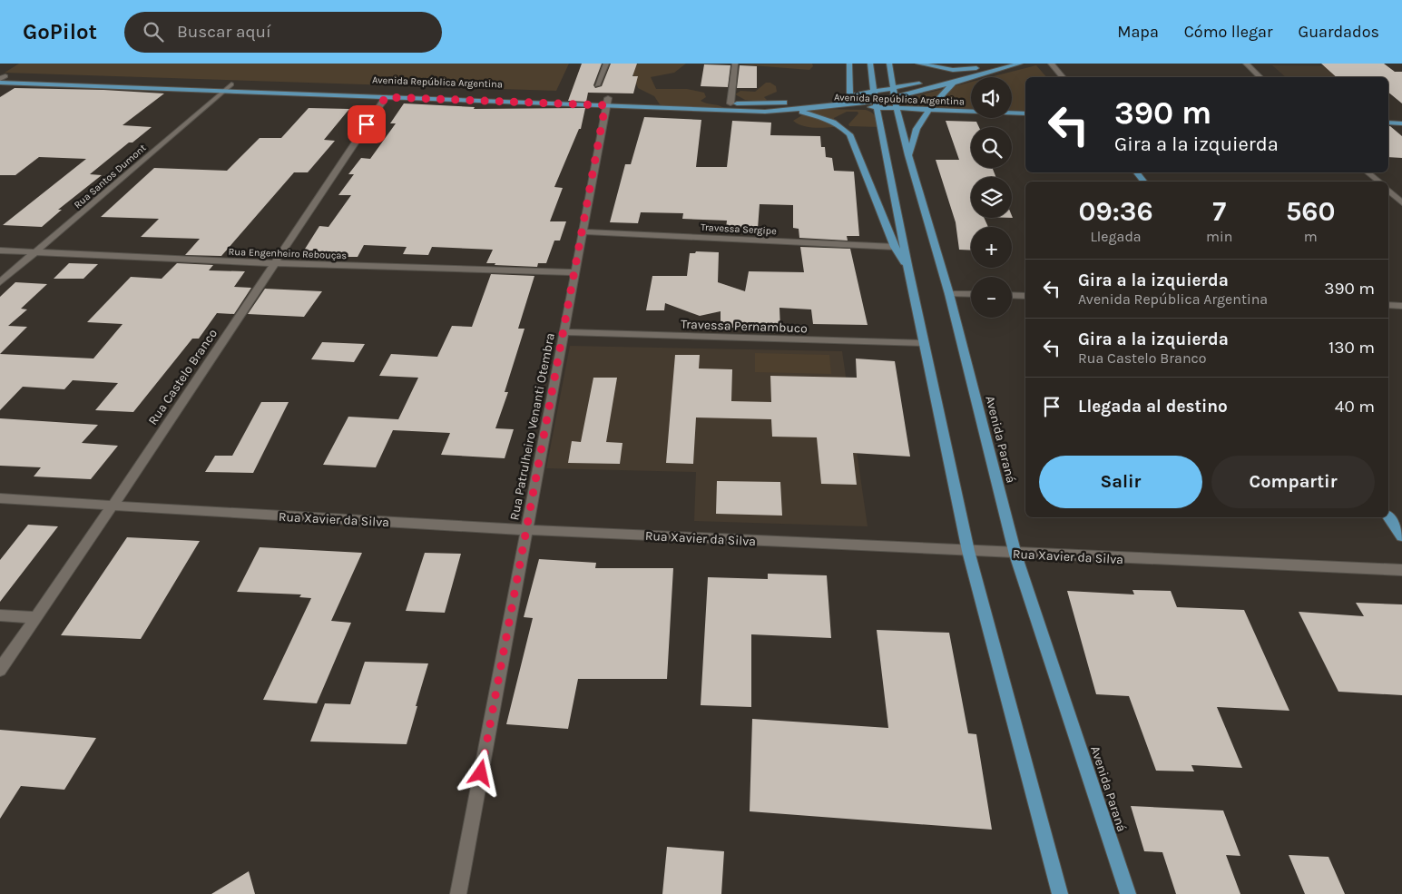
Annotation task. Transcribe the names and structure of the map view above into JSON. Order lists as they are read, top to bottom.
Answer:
{
  "streets": {
    "main road": ["Avenida República Argentina", "Avenida Paraná"],
    "street": [
      "Rua Santos Dumont",
      "Travessa Sergipe",
      "Rua Engenheiro Rebouças",
      "Travessa Pernambuco",
      "Rua Castelo Branco",
      "Rua Patrulheiro Venanti Otembra",
      "Rua Xavier da Silva"
    ]
  },
  "crossings": [
    ["Avenida República Argentina", "Rua Santos Dumont"],
    ["Avenida República Argentina", "Rua Castelo Branco"],
    ["Avenida República Argentina", "Rua Patrulheiro Venanti Otembra"],
    ["Avenida República Argentina", "Avenida Paraná"],
    ["Rua Santos Dumont", "Rua Engenheiro Rebouças"],
    ["Travessa Sergipe", "Rua Patrulheiro Venanti Otembra"],
    ["Rua Engenheiro Rebouças", "Rua Castelo Branco"],
    ["Rua Engenheiro Rebouças", "Rua Patrulheiro Venanti Otembra"],
    ["Travessa Pernambuco", "Rua Patrulheiro Venanti Otembra"],
    ["Rua Castelo Branco", "Rua Xavier da Silva"],
    ["Rua Patrulheiro Venanti Otembra", "Rua Xavier da Silva"],
    ["Avenida Paraná", "Rua Xavier da Silva"]
  ],
  "page": {
    "header": "GoPilot",
    "search": "Buscar aquí",
    "nav": ["Mapa", "Cómo llegar", "Guardados"],
    "map_buttons": ["+", "−"],
    "turn": ["390 m", "Gira a la izquierda"],
    "eta": [
      "09:36",
      "Llegada",
      "7",
      "min",
      "560",
      "m"
    ],
    "list": [
      {
        "name": "Gira a la izquierda",
        "note": "Avenida República Argentina",
        "value": "390 m"
      },
      {
        "name": "Gira a la izquierda",
        "note": "Rua Castelo Branco",
        "value": "130 m"
      },
      {
        "name": "Llegada al destino",
        "value": "40 m"
      }
    ],
    "buttons": ["Salir", "Compartir"]
  }
}
